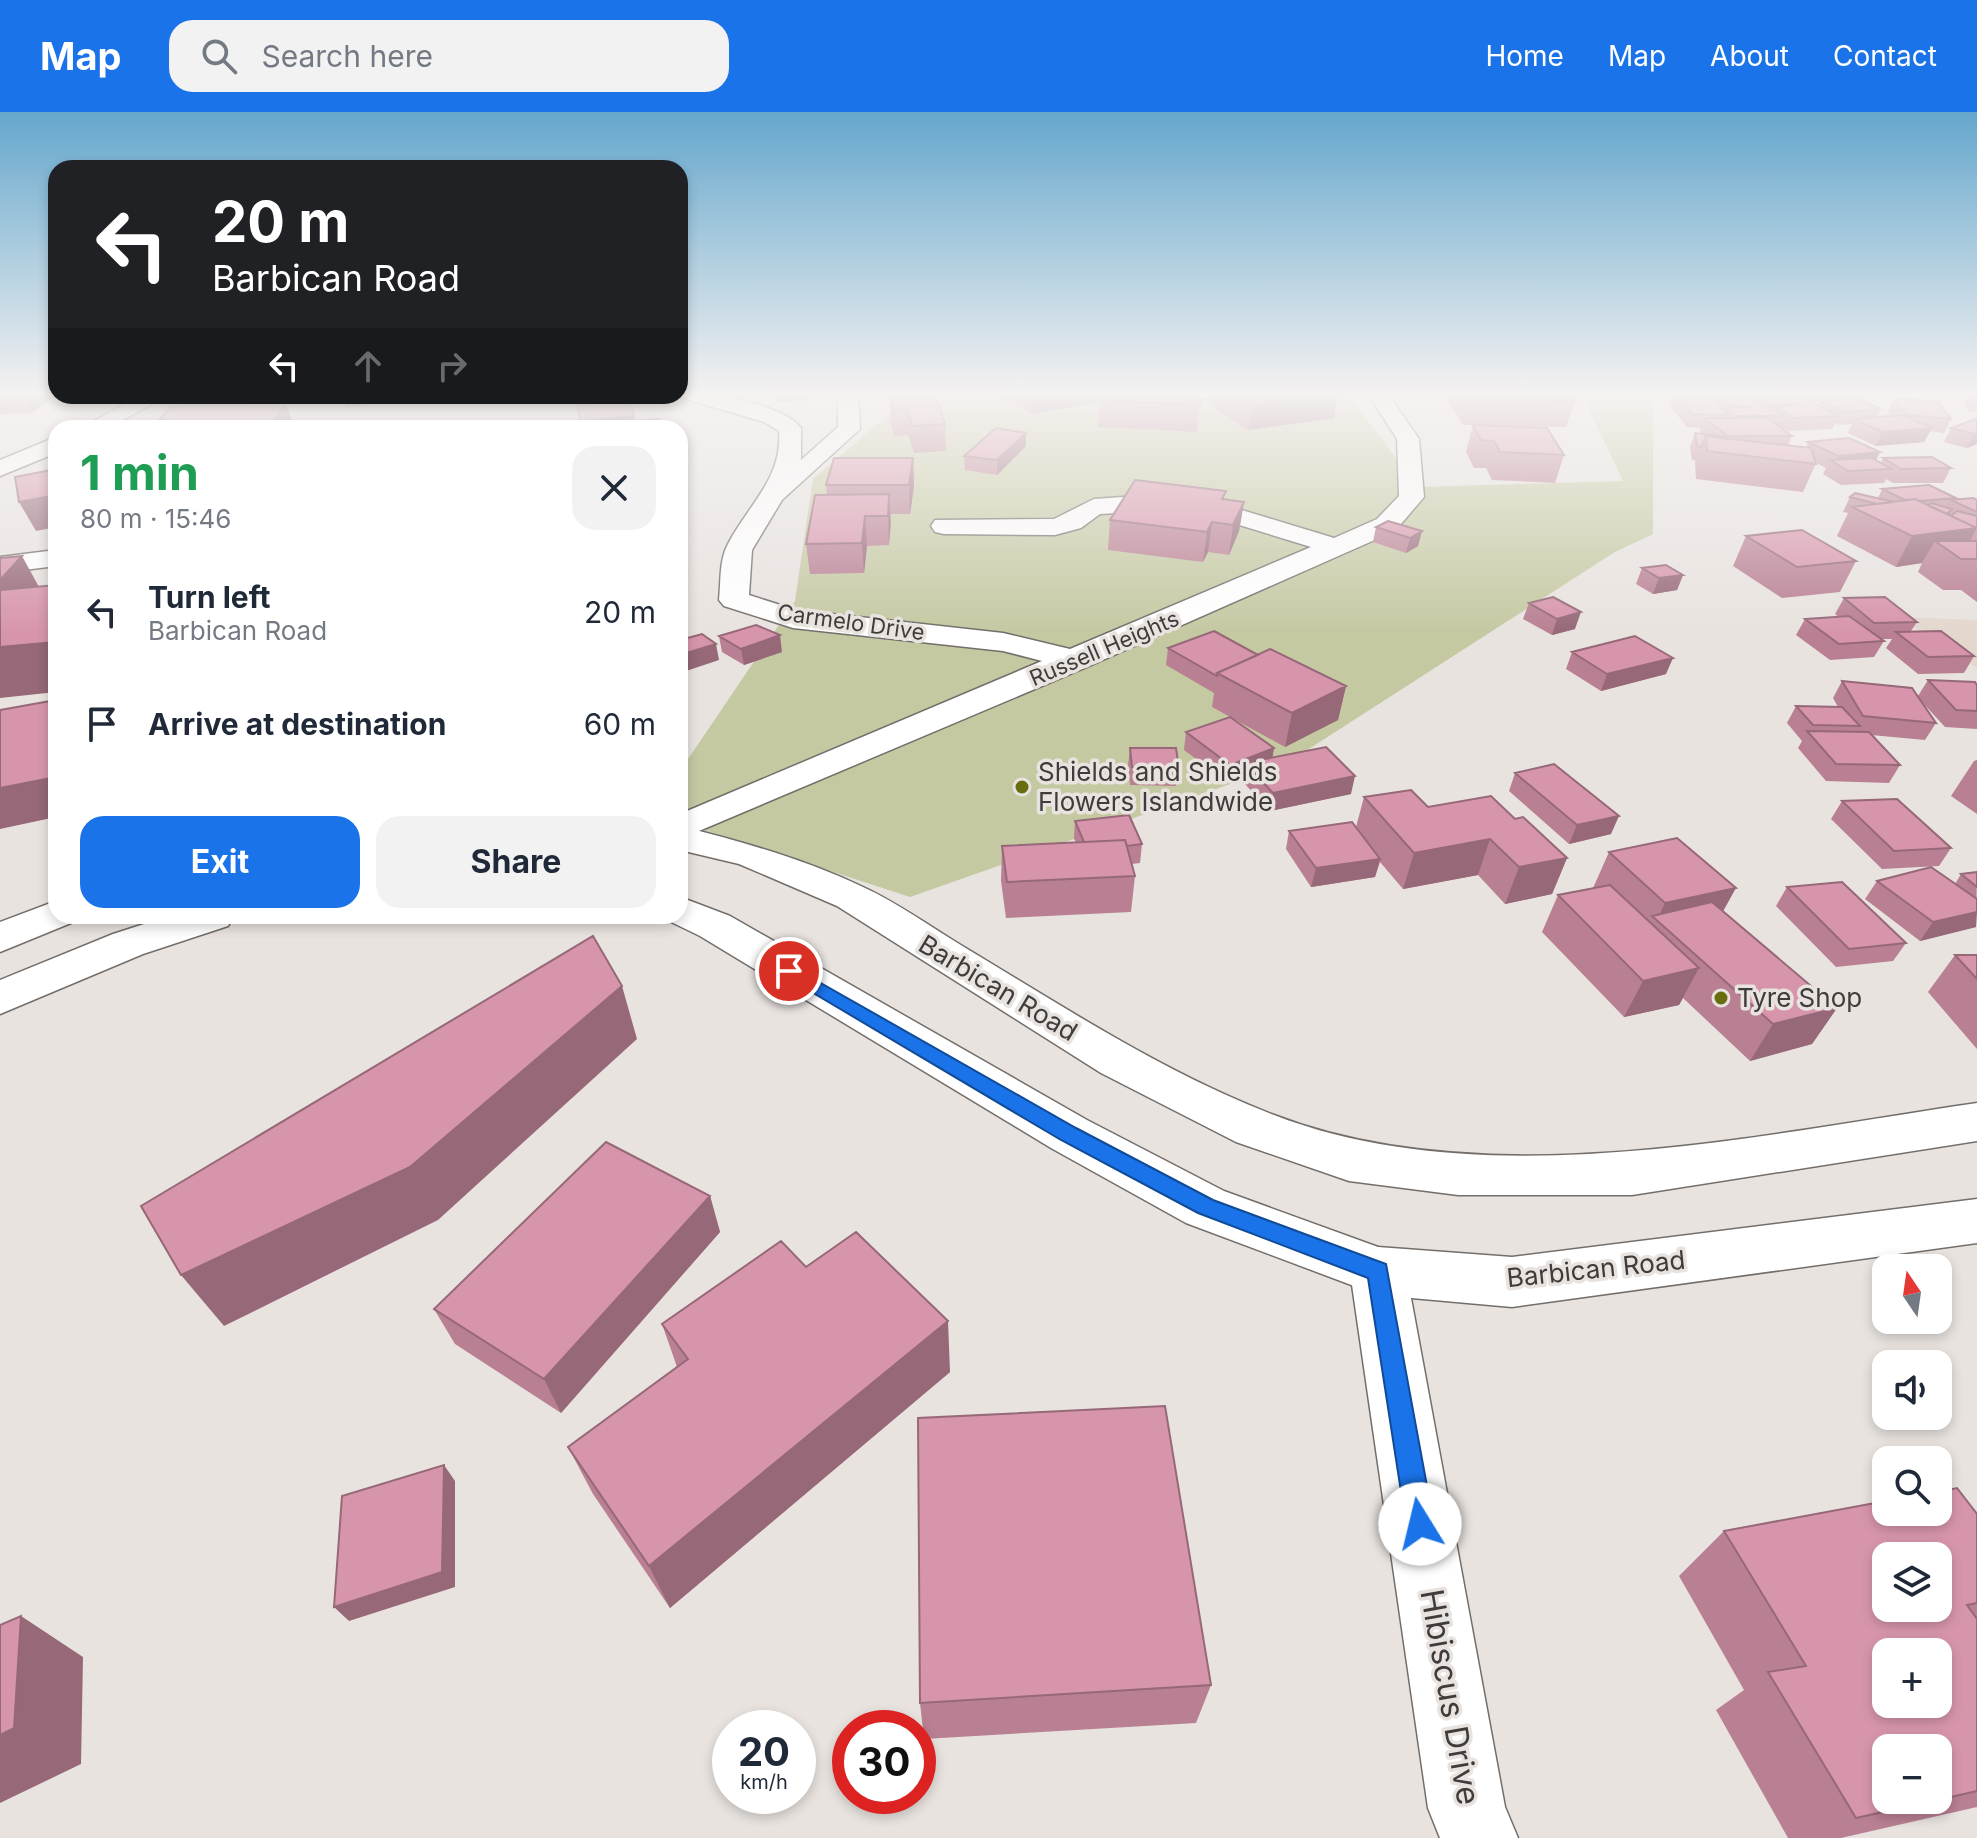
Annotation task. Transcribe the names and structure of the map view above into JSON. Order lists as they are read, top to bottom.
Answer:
{
  "streets": {
    "street": [
      "Carmelo Drive",
      "Russell Heights",
      "Barbican Road",
      "Hibiscus Drive"
    ]
  },
  "crossings": [
    ["Carmelo Drive", "Russell Heights"],
    ["Barbican Road", "Hibiscus Drive"]
  ],
  "places": ["Shields and Shields Flowers Islandwide", "Tyre Shop"],
  "north": "top",
  "page": {
    "header": "Map",
    "search": "Search here",
    "nav": [
      "Home",
      "Map",
      "About",
      "Contact"
    ],
    "turn": ["20 m", "Barbican Road"],
    "heading": ["1 min", "80 m · 15:46"],
    "list": [
      {
        "name": "Turn left",
        "note": "Barbican Road",
        "value": "20 m"
      },
      {
        "name": "Arrive at destination",
        "value": "60 m"
      }
    ],
    "buttons": ["Exit", "Share"],
    "map_buttons": ["+", "−"],
    "speed": "20 km/h",
    "limit": "30"
  }
}
